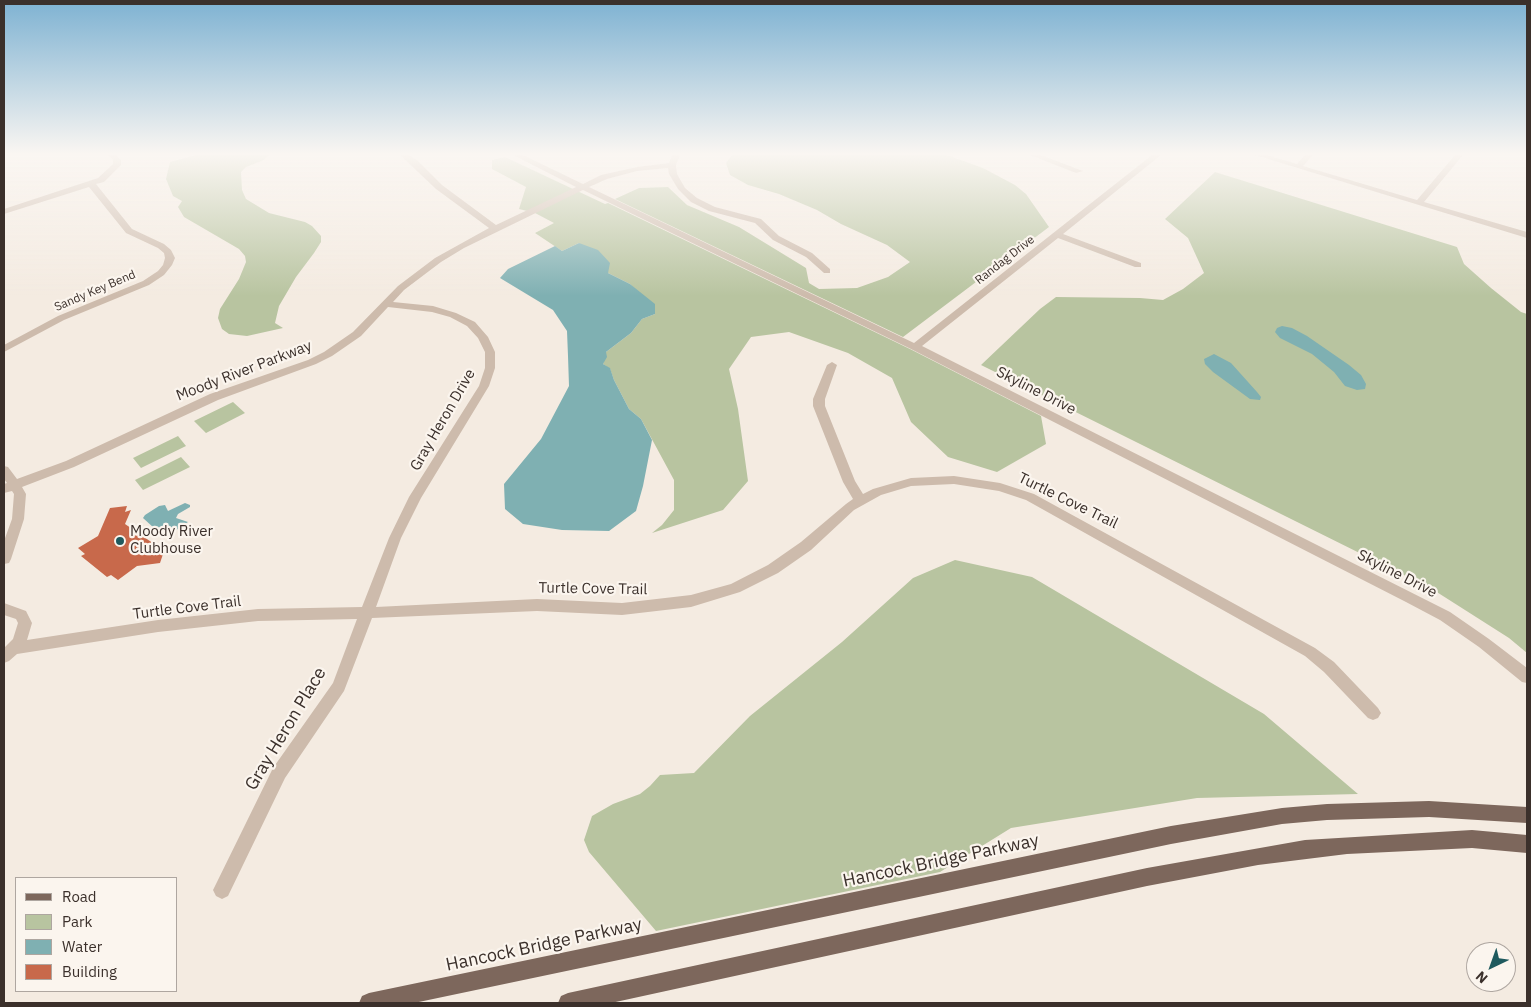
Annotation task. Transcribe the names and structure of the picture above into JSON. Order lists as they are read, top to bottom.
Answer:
{
  "streets": {
    "main road": ["Hancock Bridge Parkway"],
    "street": [
      "Randag Drive",
      "Sandy Key Bend",
      "Moody River Parkway",
      "Skyline Drive",
      "Gray Heron Drive",
      "Turtle Cove Trail",
      "Gray Heron Place"
    ]
  },
  "crossings": [
    ["Randag Drive", "Skyline Drive"],
    ["Moody River Parkway", "Gray Heron Drive"],
    ["Gray Heron Drive", "Turtle Cove Trail"],
    ["Gray Heron Drive", "Gray Heron Place"],
    ["Turtle Cove Trail", "Gray Heron Place"]
  ],
  "places": ["Moody River Clubhouse"],
  "legend": [
    "Road",
    "Park",
    "Water",
    "Building"
  ],
  "north": "bottom left"
}
